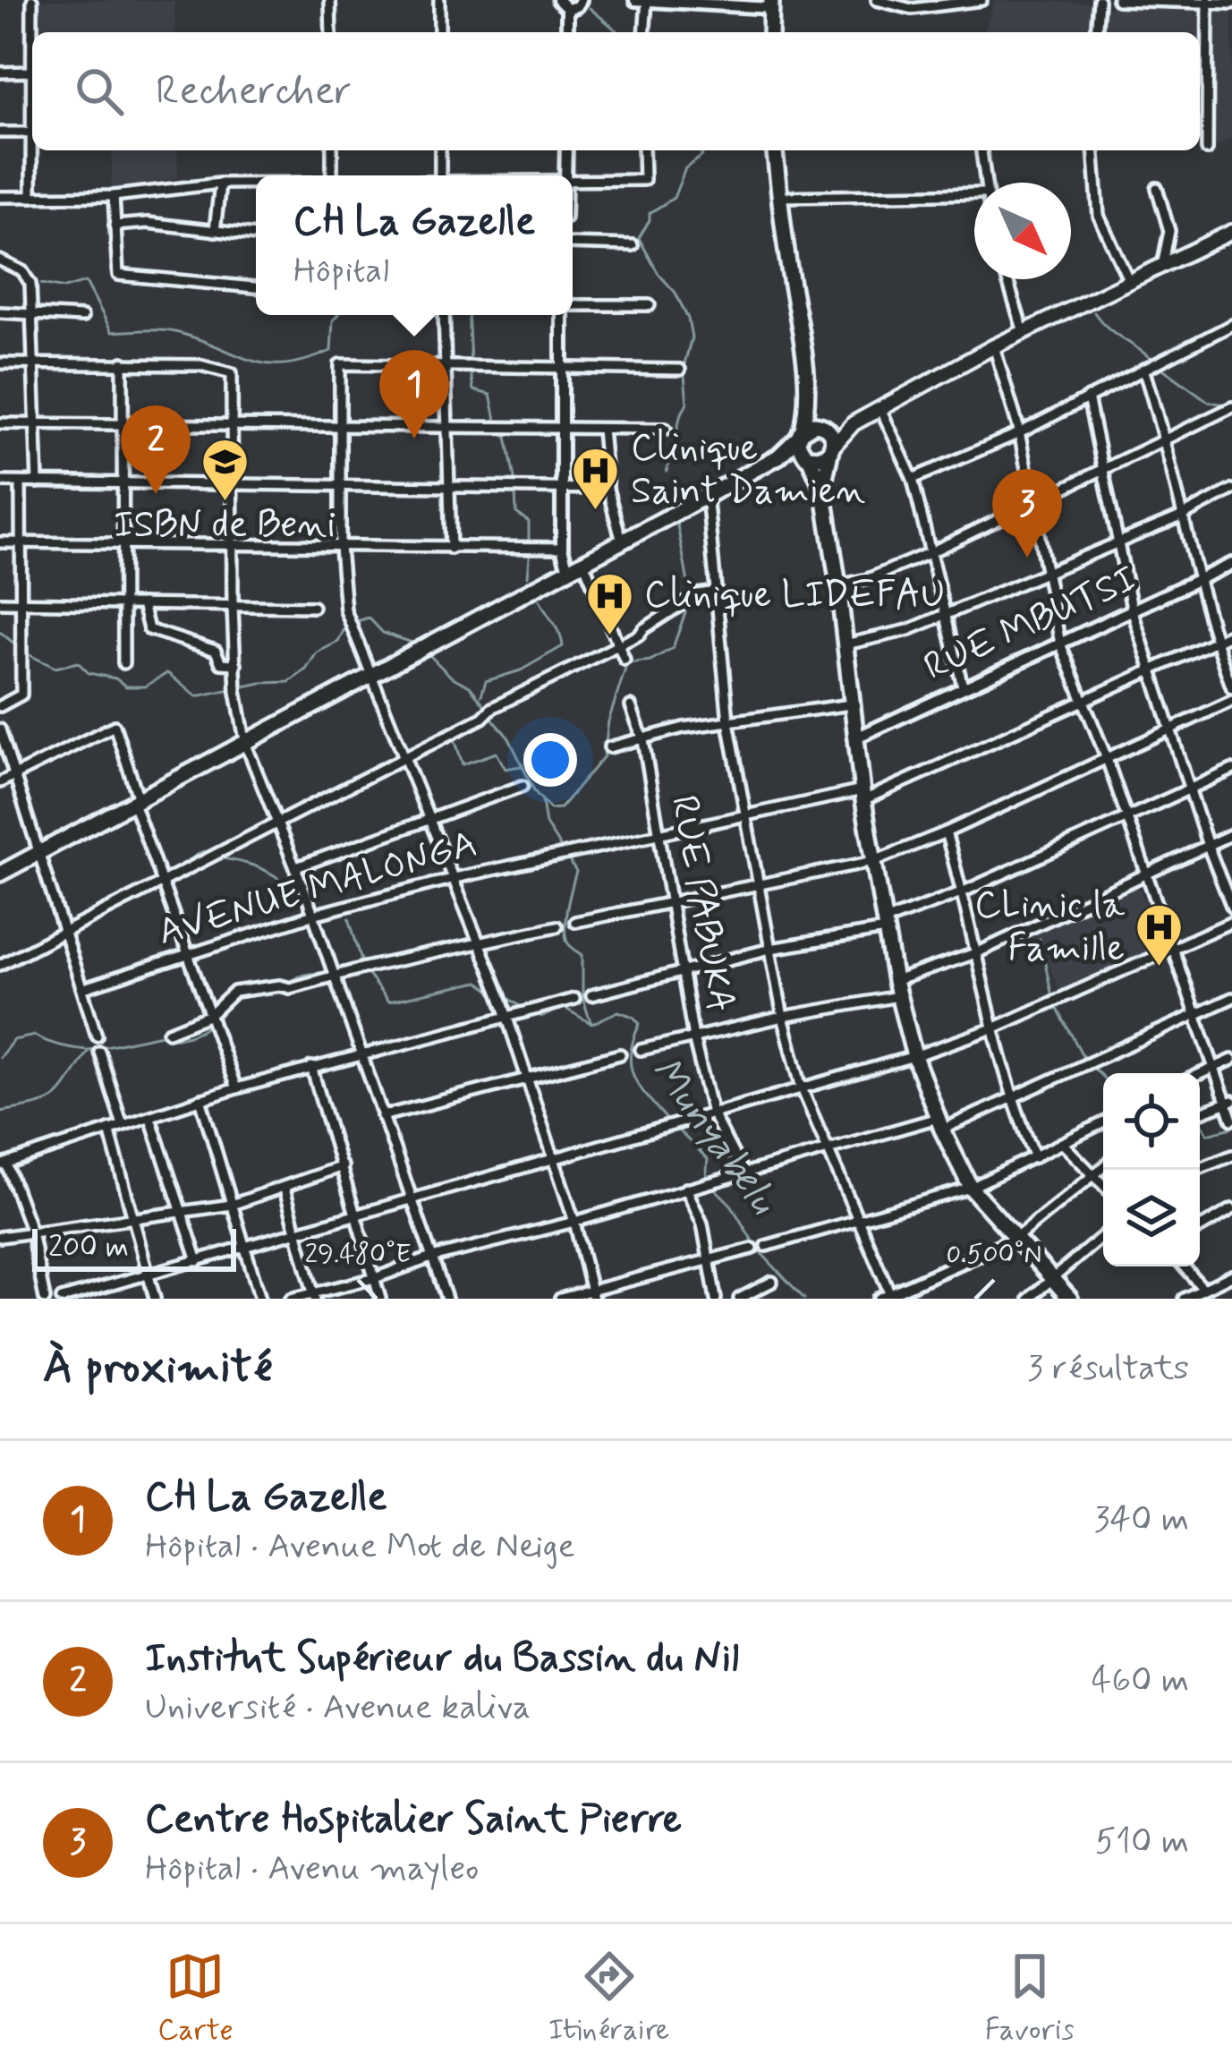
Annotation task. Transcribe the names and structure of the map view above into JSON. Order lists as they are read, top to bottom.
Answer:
{
  "streets": {
    "street": ["RUE MBUTSI", "AVENUE MALONGA", "RUE PABUKA"]
  },
  "crossings": [
    ["AVENUE MALONGA", "RUE PABUKA"]
  ],
  "water": ["Munyabelu"],
  "places": {
    "school or university": ["ISBN de Beni"],
    "hospital": ["Clinique Saint Damien", "Clinique LIDEFAU", "CLinic la Famille"]
  },
  "scale_bar": "200 m",
  "north": "bottom right",
  "page": {
    "search": "Rechercher",
    "popup": ["CH La Gazelle", "Hôpital"],
    "pins": ["1", "2", "3"],
    "scale": "200 m",
    "heading": ["À proximité", "3 résultats"],
    "list": [
      {
        "mark": "1",
        "name": "CH La Gazelle",
        "note": "Hôpital · Avenue Mot de Neige",
        "value": "340 m"
      },
      {
        "mark": "2",
        "name": "Institut Supérieur du Bassin du Nil",
        "note": "Université · Avenue kaliva",
        "value": "460 m"
      },
      {
        "mark": "3",
        "name": "Centre Hospitalier Saint Pierre",
        "note": "Hôpital · Avenu mayleo",
        "value": "510 m"
      }
    ],
    "nav": ["Carte", "Itinéraire", "Favoris"]
  },
  "coordinates": ["29.480°E", "0.500°N"]
}
